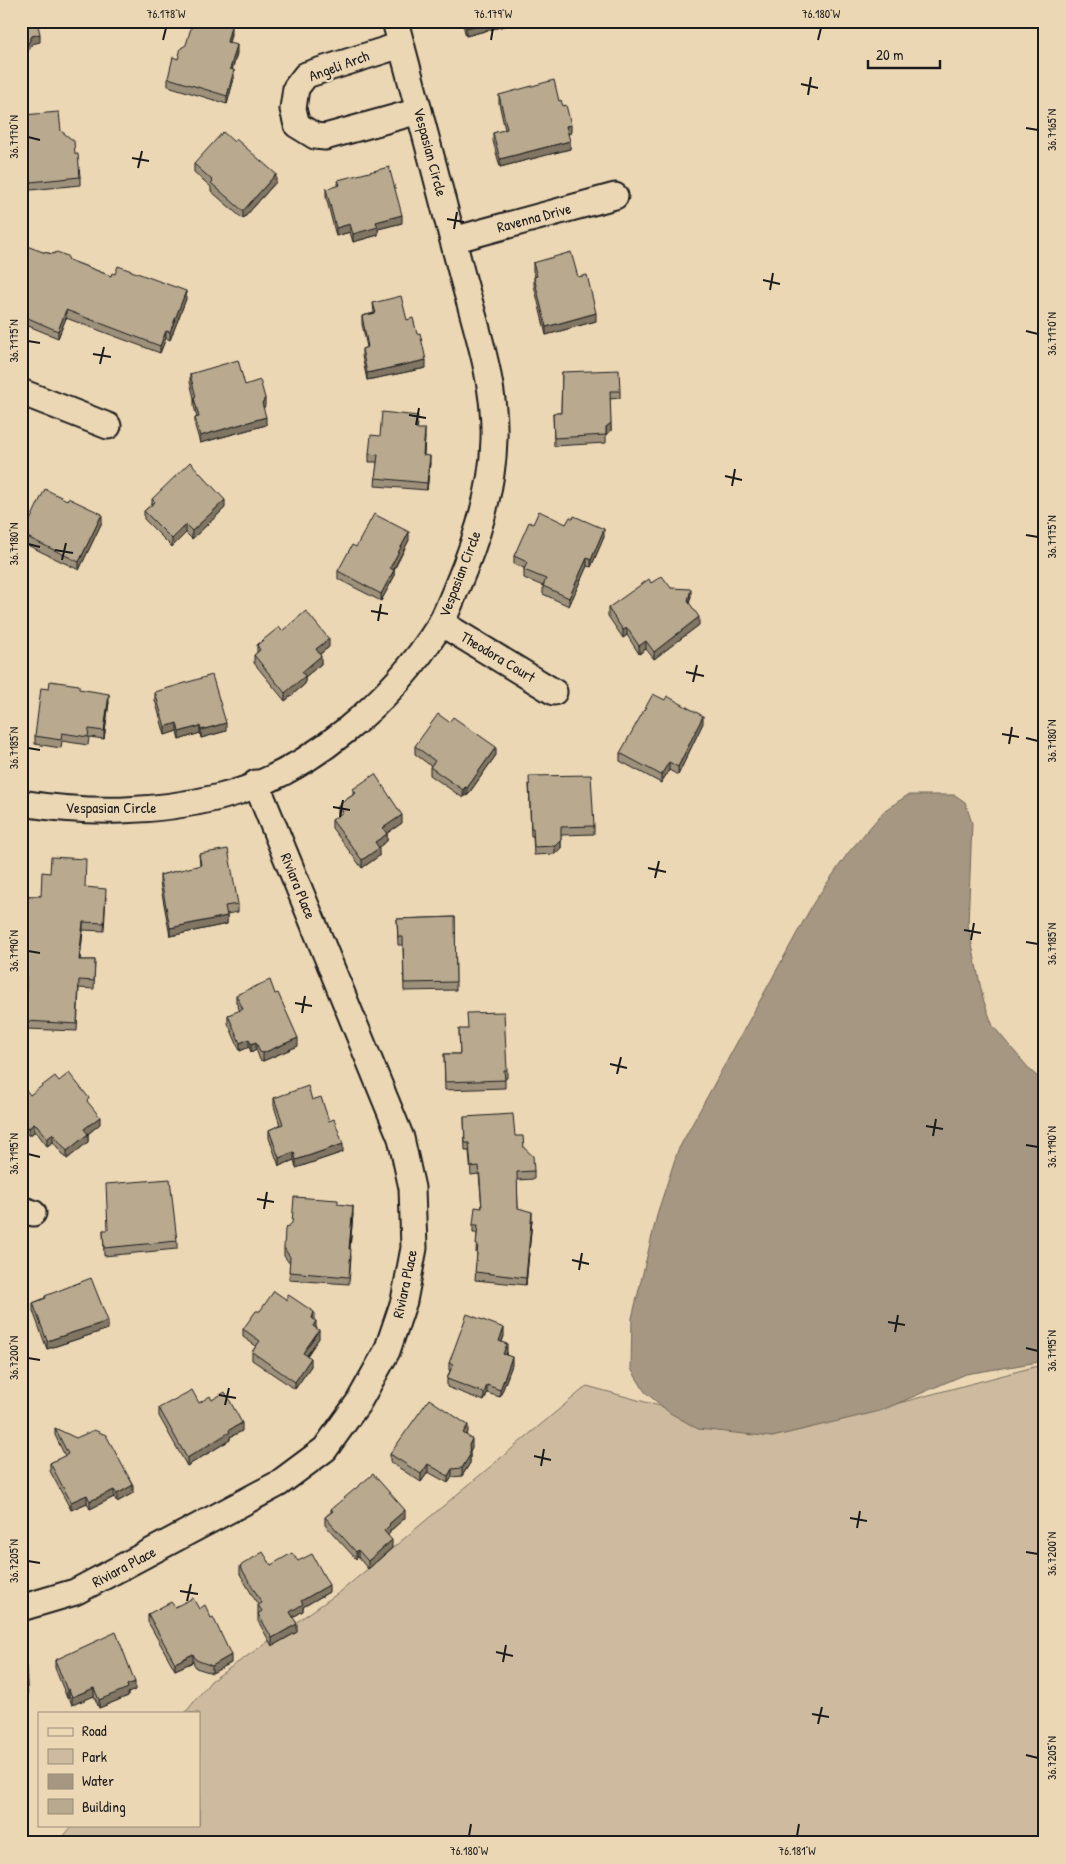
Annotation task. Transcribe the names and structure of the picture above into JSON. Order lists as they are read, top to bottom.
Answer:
{
  "streets": {
    "street": [
      "Angeli Arch",
      "Vespasian Circle",
      "Ravenna Drive",
      "Theodora Court",
      "Riviara Place"
    ]
  },
  "crossings": [
    ["Angeli Arch", "Vespasian Circle"],
    ["Vespasian Circle", "Ravenna Drive"],
    ["Vespasian Circle", "Theodora Court"],
    ["Vespasian Circle", "Riviara Place"]
  ],
  "legend": [
    "Road",
    "Park",
    "Water",
    "Building"
  ],
  "scale_bar": "20 m",
  "coordinates": [
    "76.178°W",
    "76.179°W",
    "76.180°W",
    "36.7165°N",
    "36.7170°N",
    "36.7175°N",
    "36.7180°N",
    "36.7185°N",
    "36.7190°N",
    "36.7195°N",
    "36.7200°N",
    "36.7205°N",
    "76.181°W"
  ]
}
